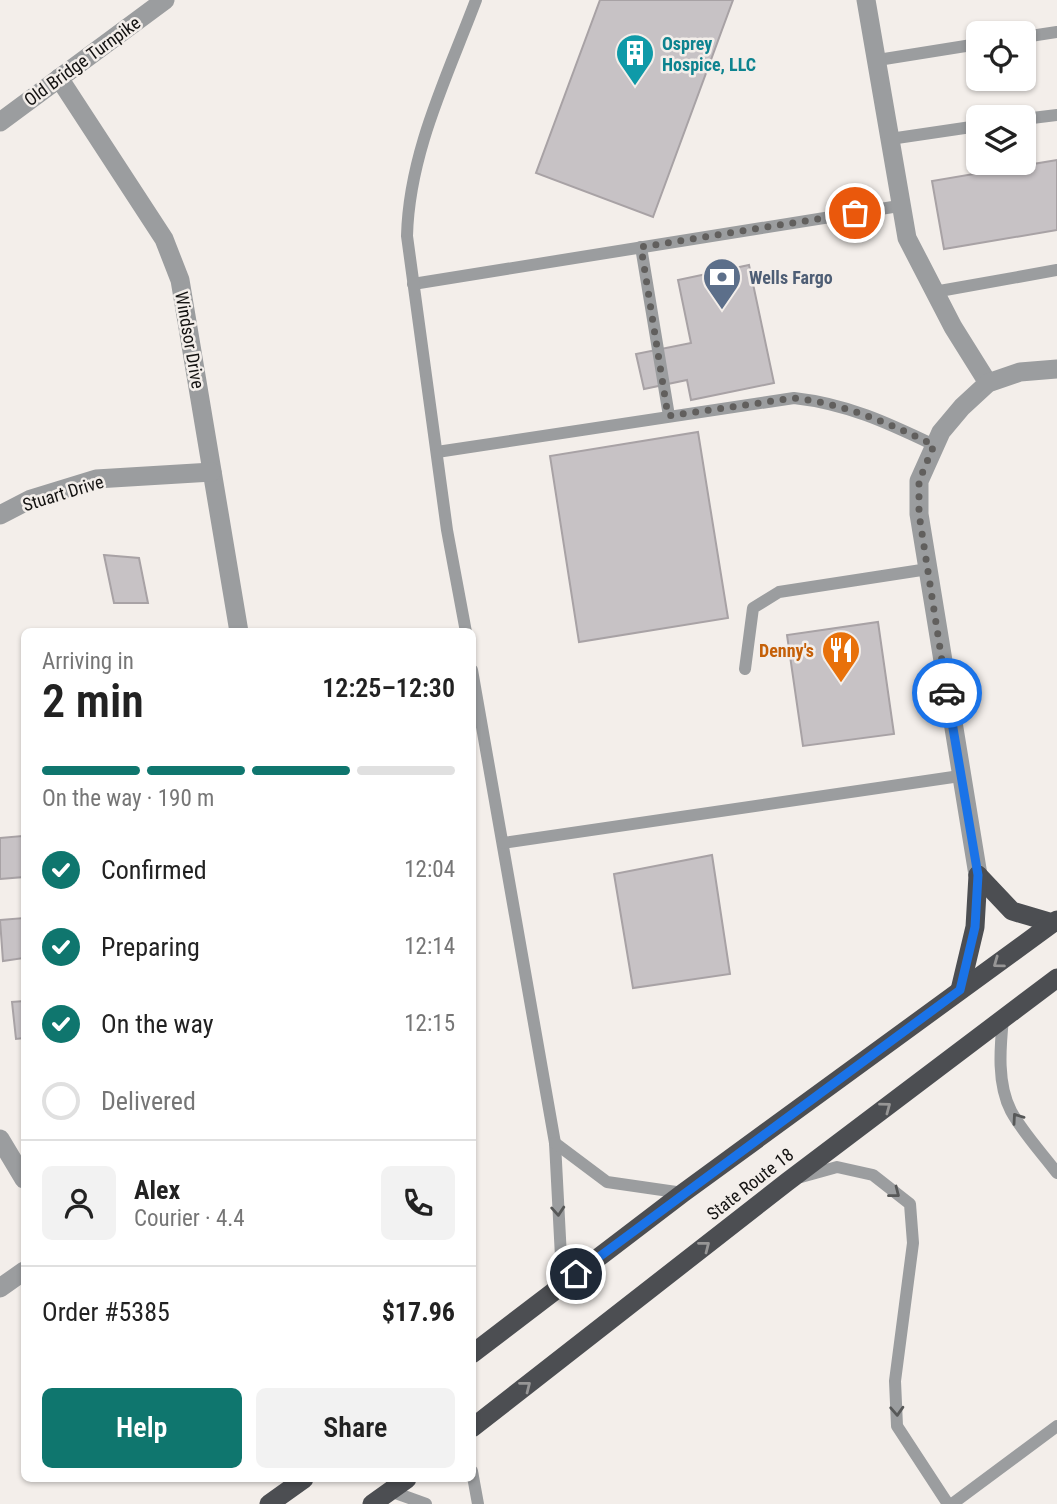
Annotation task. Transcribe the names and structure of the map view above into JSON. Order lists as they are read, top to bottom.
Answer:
{
  "streets": {
    "highway": ["State Route 18"],
    "street": ["Old Bridge Turnpike", "Windsor Drive", "Stuart Drive"]
  },
  "crossings": [
    ["Old Bridge Turnpike", "Windsor Drive"],
    ["Windsor Drive", "Stuart Drive"]
  ],
  "places": {
    "building": ["Osprey Hospice, LLC"],
    "bank": ["Wells Fargo"],
    "restaurant": ["Denny's"]
  },
  "page": {
    "heading": ["2 min", "Arriving in", "12:25–12:30"],
    "panel": [
      "Alex",
      "Courier · 4.4",
      "Order #5385",
      "$17.96"
    ],
    "bar": "On the way · 190 m",
    "list": [
      ["Confirmed", "12:04"],
      ["Preparing", "12:14"],
      ["On the way", "12:15"],
      "Delivered"
    ],
    "buttons": ["Help", "Share"]
  }
}
